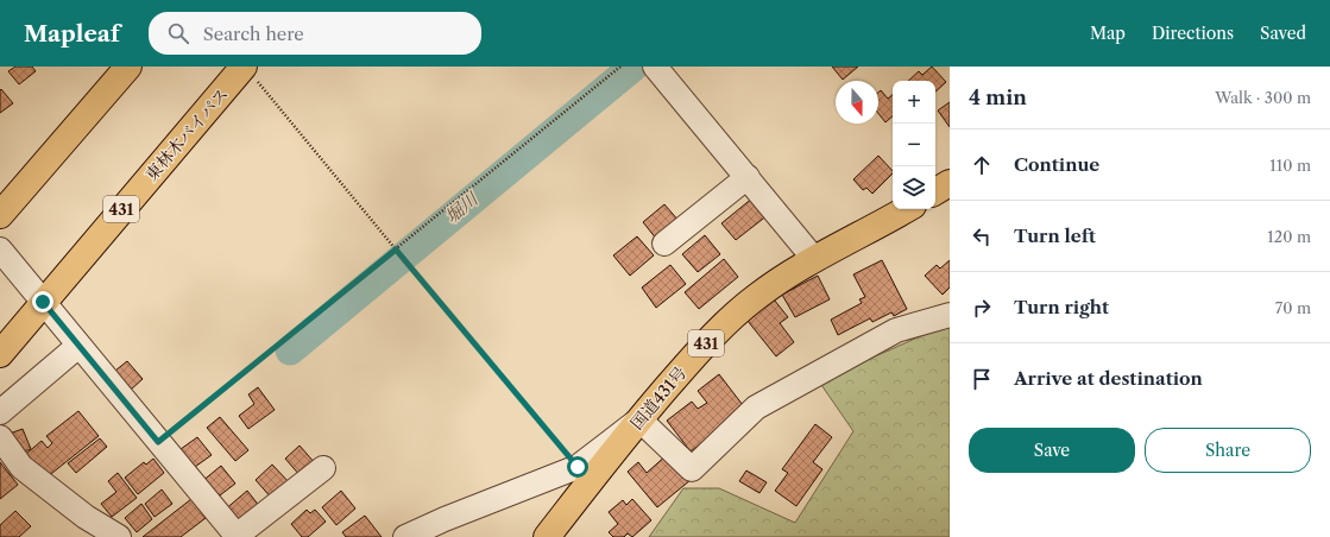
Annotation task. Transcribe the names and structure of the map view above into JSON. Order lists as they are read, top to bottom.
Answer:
{
  "streets": {
    "highway": ["東林木バイパス", "431", "国道431号"]
  },
  "water": ["堀川"],
  "north": "bottom",
  "page": {
    "header": "Mapleaf",
    "search": "Search here",
    "nav": ["Map", "Directions", "Saved"],
    "heading": ["4 min", "Walk · 300 m"],
    "map_buttons": ["+", "−"],
    "list": [
      ["Continue", "110 m"],
      ["Turn left", "120 m"],
      ["Turn right", "70 m"],
      "Arrive at destination"
    ],
    "buttons": ["Save", "Share"]
  }
}
